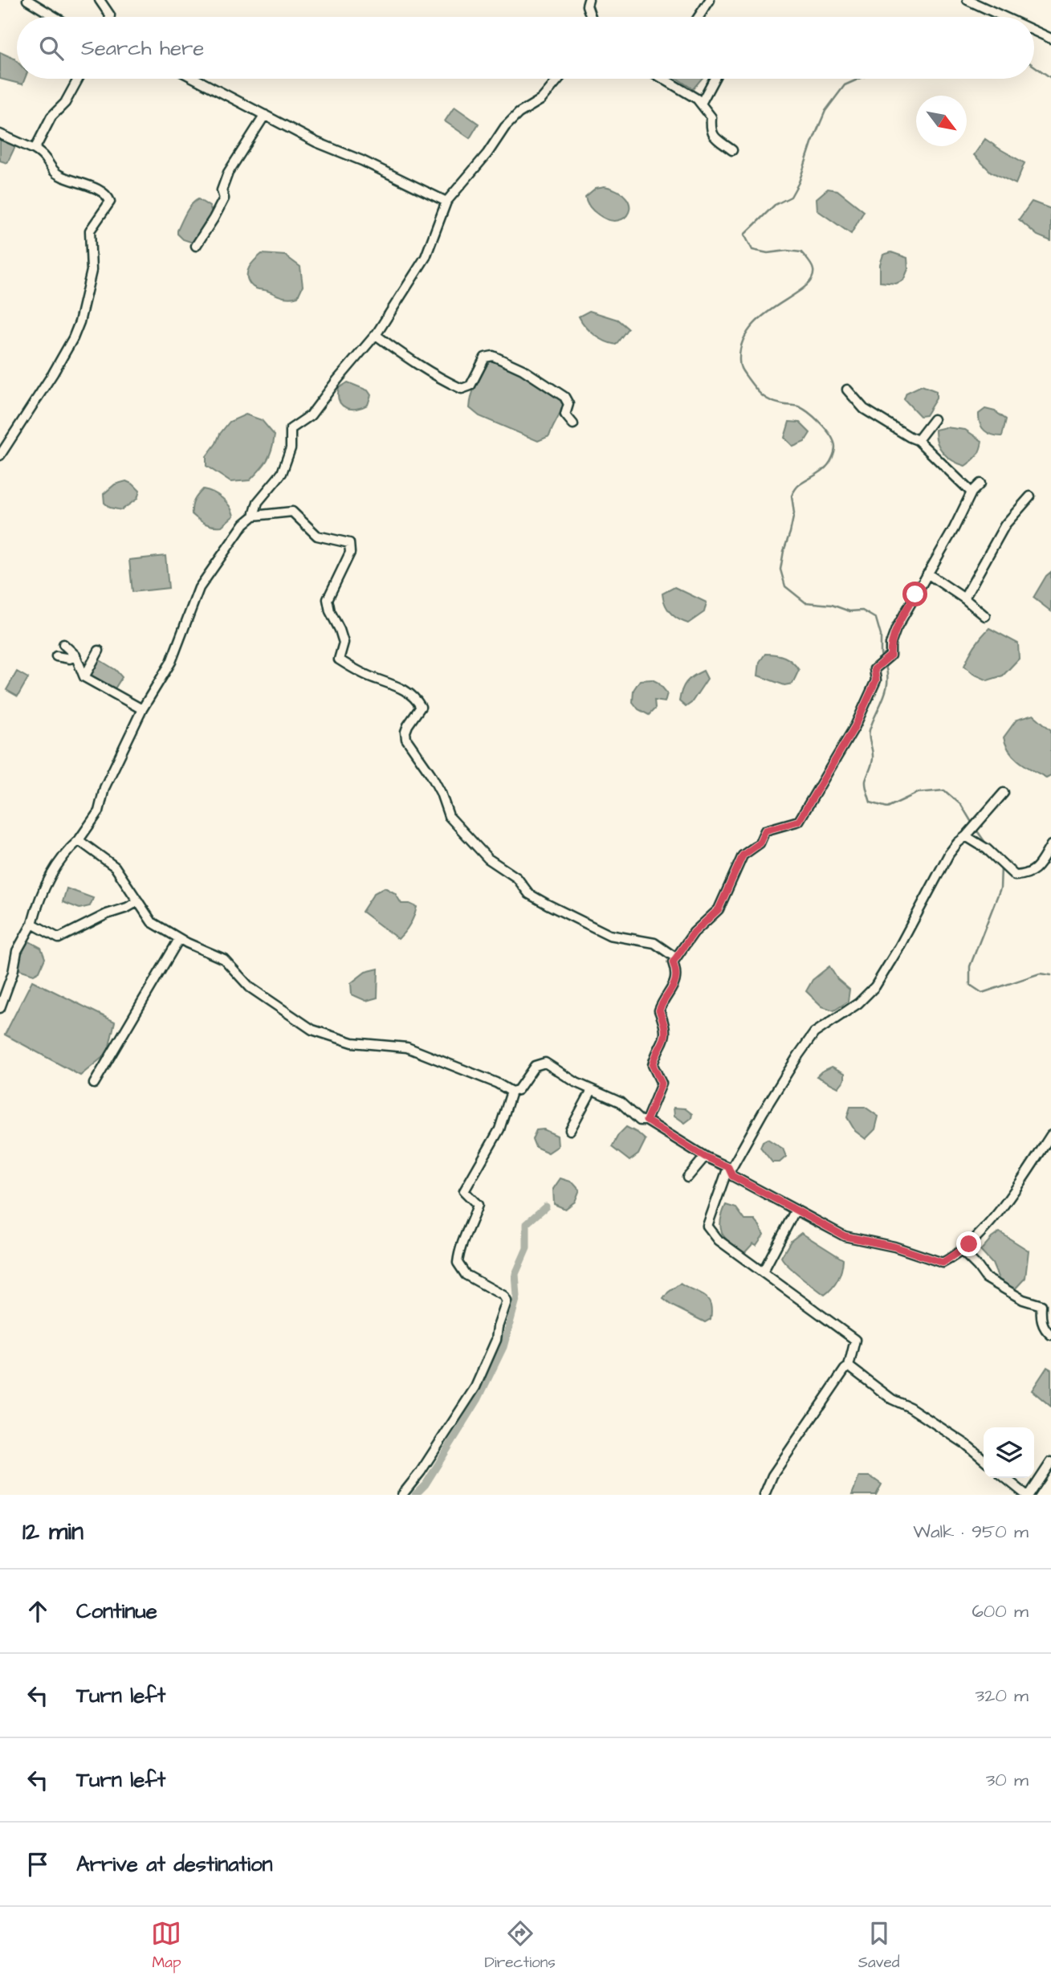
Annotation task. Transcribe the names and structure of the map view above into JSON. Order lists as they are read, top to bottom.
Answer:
{
  "north": "bottom right",
  "page": {
    "search": "Search here",
    "heading": ["12 min", "Walk · 950 m"],
    "list": [
      ["Continue", "600 m"],
      ["Turn left", "320 m"],
      ["Turn left", "30 m"],
      "Arrive at destination"
    ],
    "nav": ["Map", "Directions", "Saved"]
  }
}
